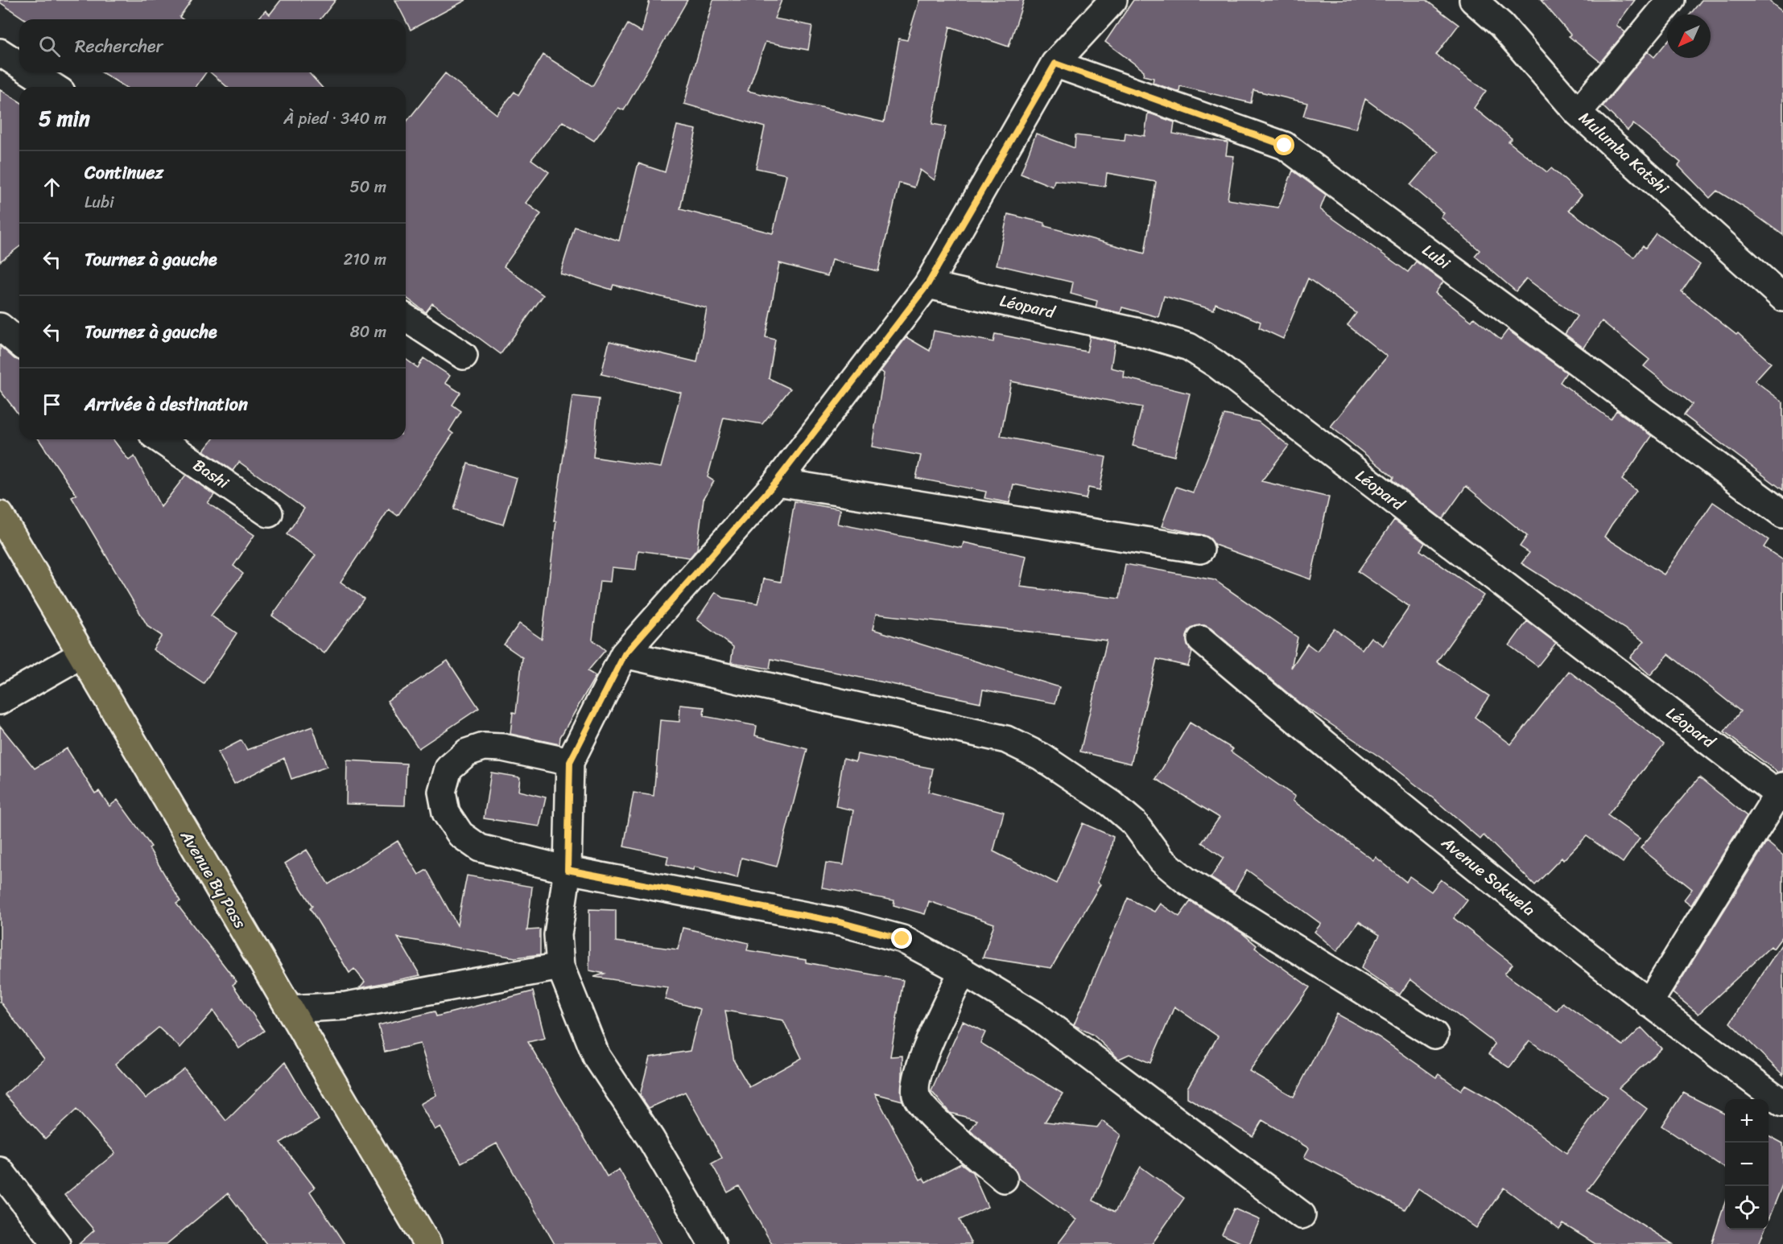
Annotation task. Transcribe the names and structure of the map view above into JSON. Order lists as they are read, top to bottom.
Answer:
{
  "streets": {
    "highway": ["Avenue By Pass"],
    "street": [
      "Mulumba Katshi",
      "Lubi",
      "Léopard",
      "Bashi",
      "Avenue Sokwela"
    ]
  },
  "north": "bottom left",
  "page": {
    "search": "Rechercher",
    "heading": ["5 min", "À pied · 340 m"],
    "list": [
      ["Continuez", "Lubi", "50 m"],
      ["Tournez à gauche", "210 m"],
      ["Tournez à gauche", "80 m"],
      "Arrivée à destination"
    ],
    "map_buttons": ["+", "−"]
  }
}
